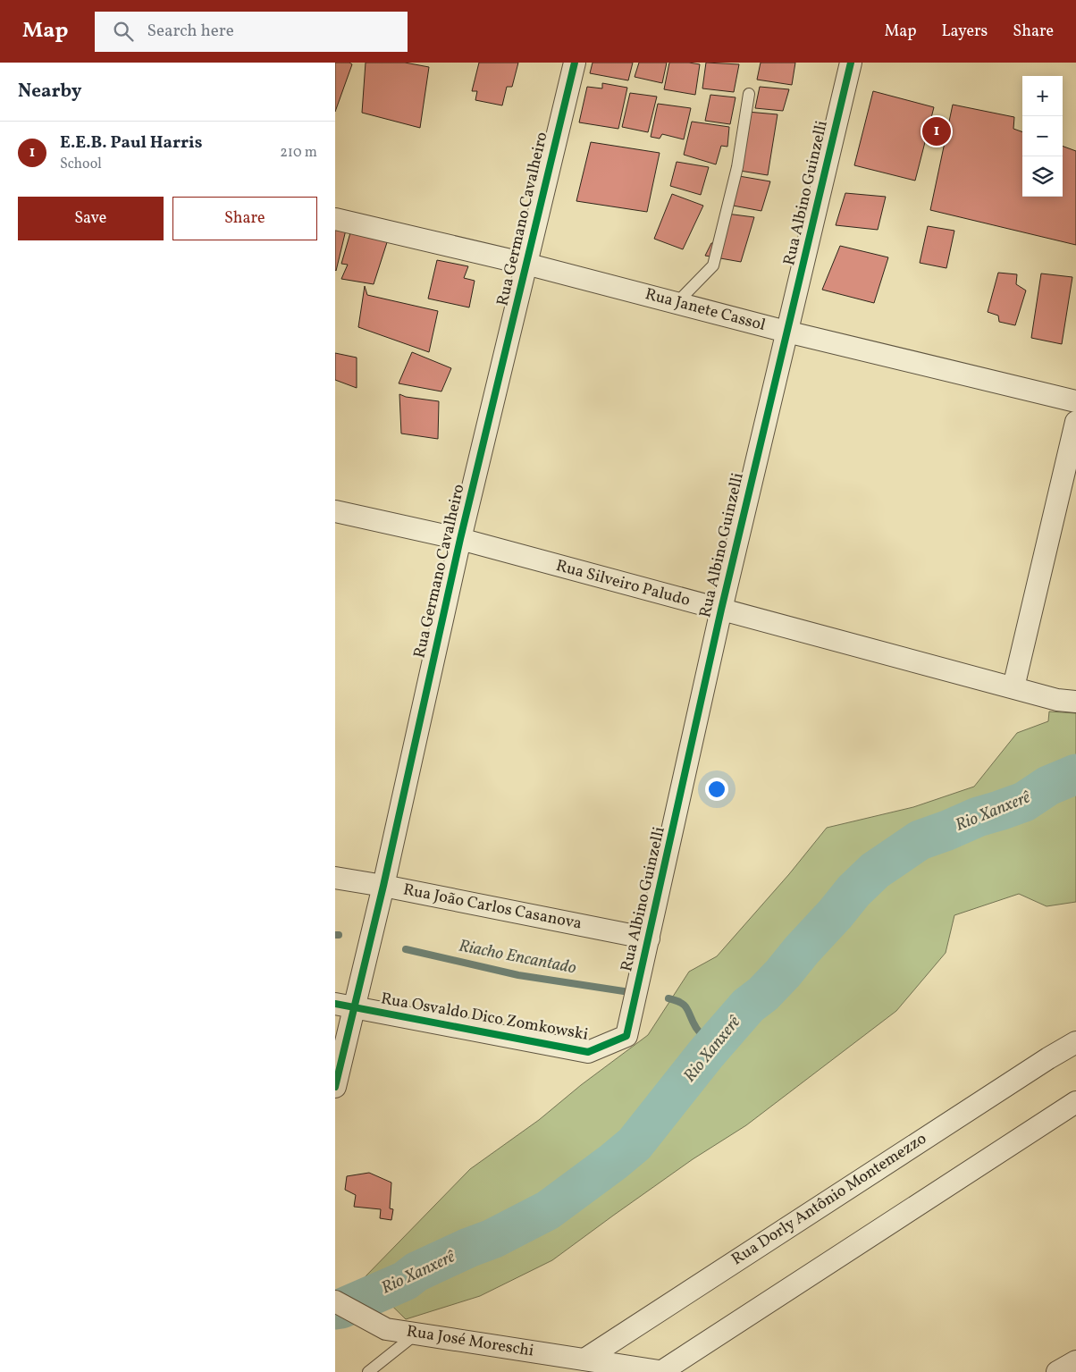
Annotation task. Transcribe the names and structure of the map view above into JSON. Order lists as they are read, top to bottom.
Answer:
{
  "streets": {
    "street": [
      "Rua Albino Guinzelli",
      "Rua Germano Cavalheiro",
      "Rua Janete Cassol",
      "Rua Silveiro Paludo",
      "Rua João Carlos Casanova",
      "Rua Osvaldo Dico Zomkowski",
      "Rua Dorly Antônio Montemezzo",
      "Rua José Moreschi"
    ]
  },
  "crossings": [
    ["Rua Albino Guinzelli", "Rua Janete Cassol"],
    ["Rua Albino Guinzelli", "Rua Silveiro Paludo"],
    ["Rua Albino Guinzelli", "Rua João Carlos Casanova"],
    ["Rua Albino Guinzelli", "Rua Osvaldo Dico Zomkowski"],
    ["Rua Germano Cavalheiro", "Rua Janete Cassol"],
    ["Rua Germano Cavalheiro", "Rua Silveiro Paludo"],
    ["Rua Germano Cavalheiro", "Rua João Carlos Casanova"],
    ["Rua Germano Cavalheiro", "Rua Osvaldo Dico Zomkowski"],
    ["Rua Dorly Antônio Montemezzo", "Rua José Moreschi"]
  ],
  "water": ["Rio Xanxerê", "Riacho Encantado"],
  "page": {
    "header": "Map",
    "search": "Search here",
    "nav": ["Map", "Layers", "Share"],
    "heading": "Nearby",
    "map_buttons": ["+", "−"],
    "pins": "1",
    "list": [
      {
        "mark": "1",
        "name": "E.E.B. Paul Harris",
        "note": "School",
        "value": "210 m"
      }
    ],
    "buttons": ["Save", "Share"]
  }
}
